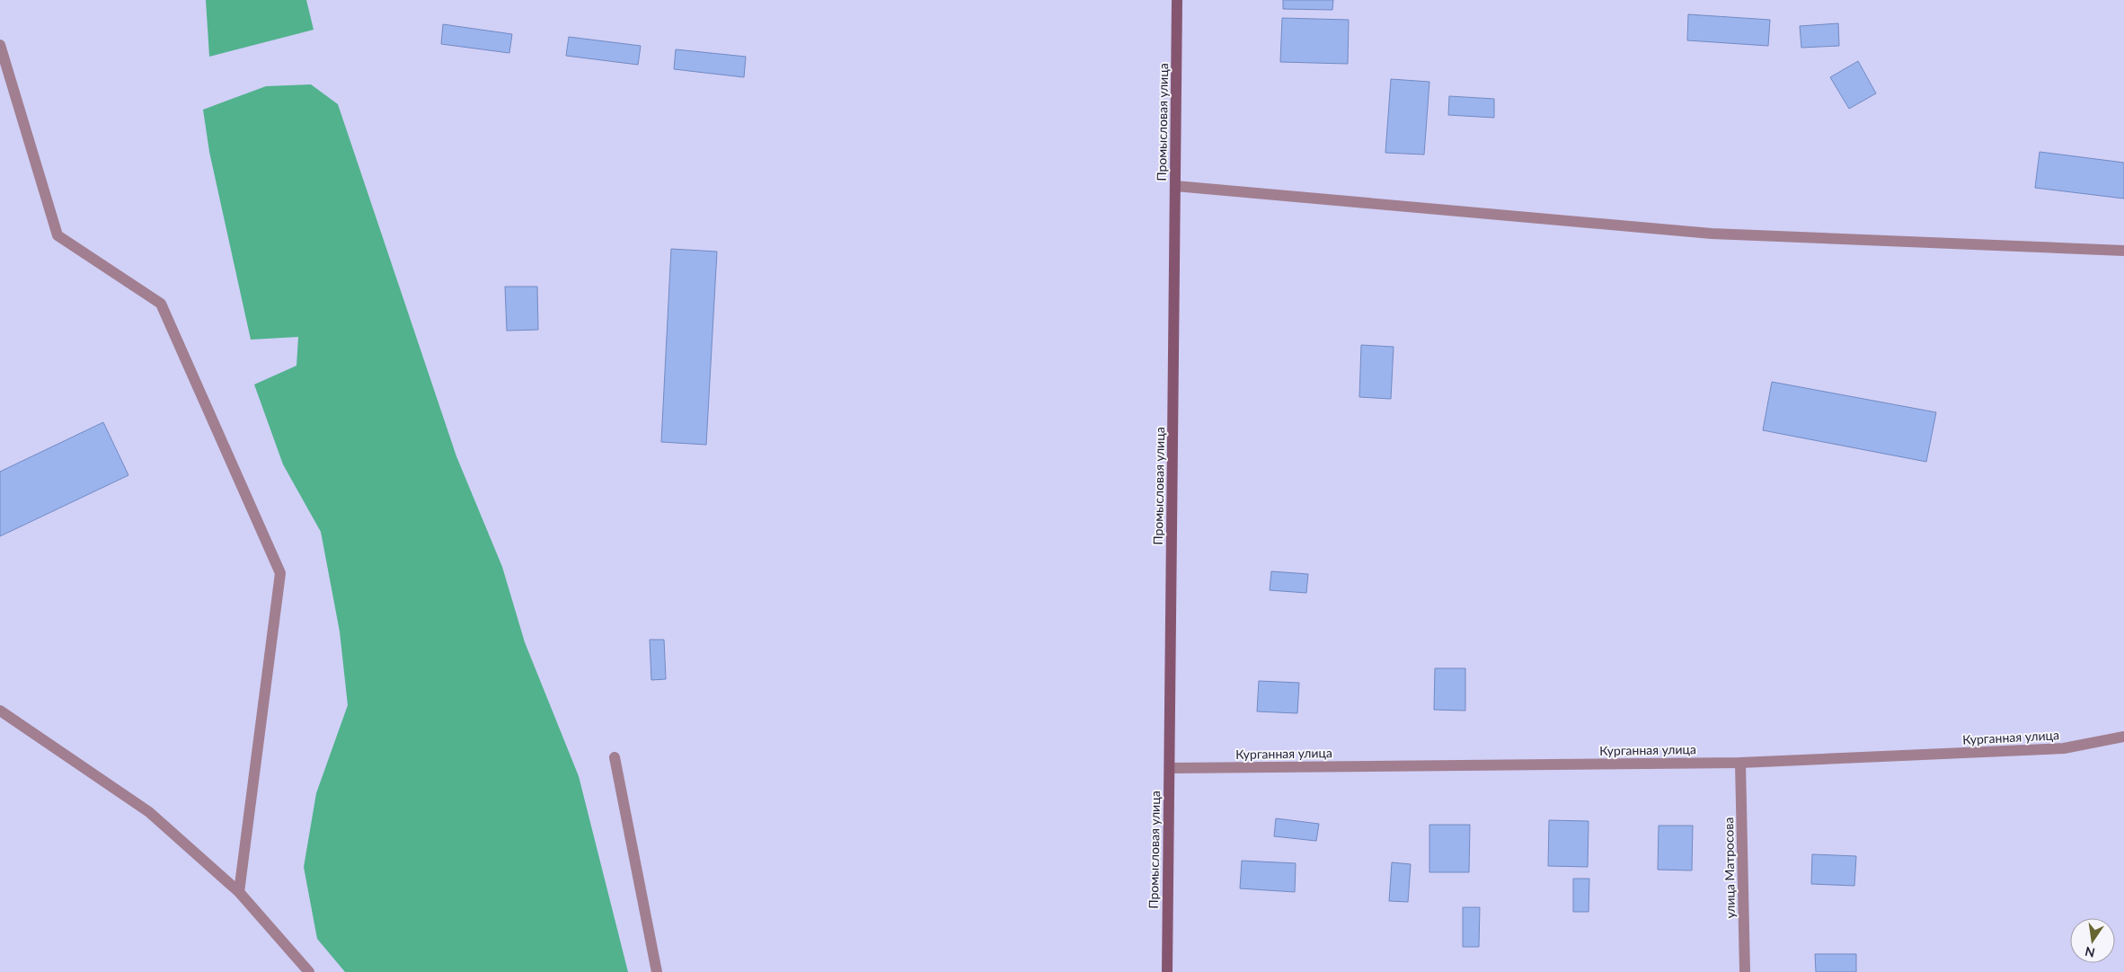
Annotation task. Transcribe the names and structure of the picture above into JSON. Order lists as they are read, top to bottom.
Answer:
{
  "streets": {
    "main road": ["Промысловая улица"],
    "street": ["Курганная улица", "улица Матросова"]
  },
  "crossings": [
    ["Промысловая улица", "Курганная улица"],
    ["Курганная улица", "улица Матросова"]
  ],
  "north": "bottom"
}
